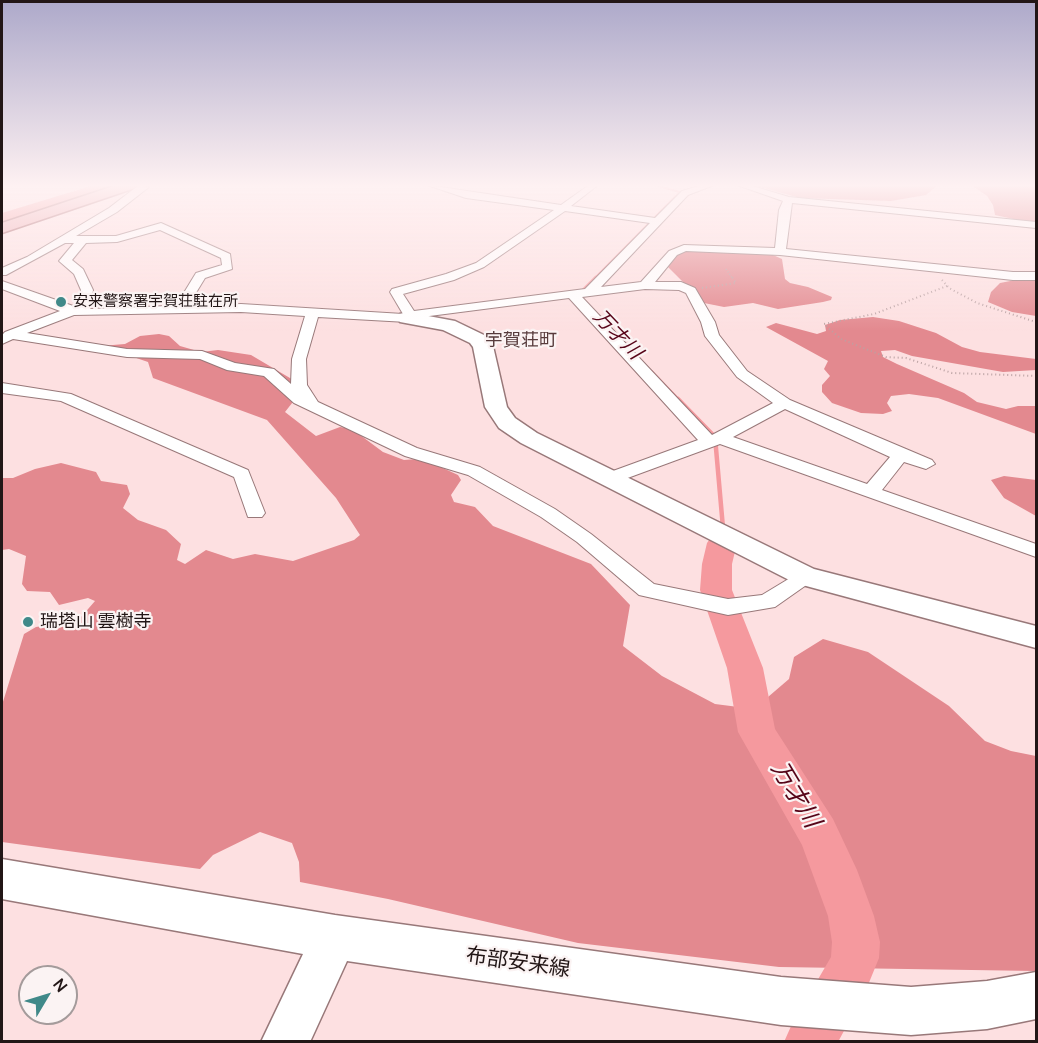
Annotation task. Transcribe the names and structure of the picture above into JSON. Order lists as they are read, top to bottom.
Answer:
{
  "streets": {
    "street": ["布部安来線"]
  },
  "districts": ["宇賀荘町"],
  "water": ["万才川"],
  "places": ["安来警察署宇賀荘駐在所", "瑞塔山 雲樹寺"],
  "north": "top right"
}
